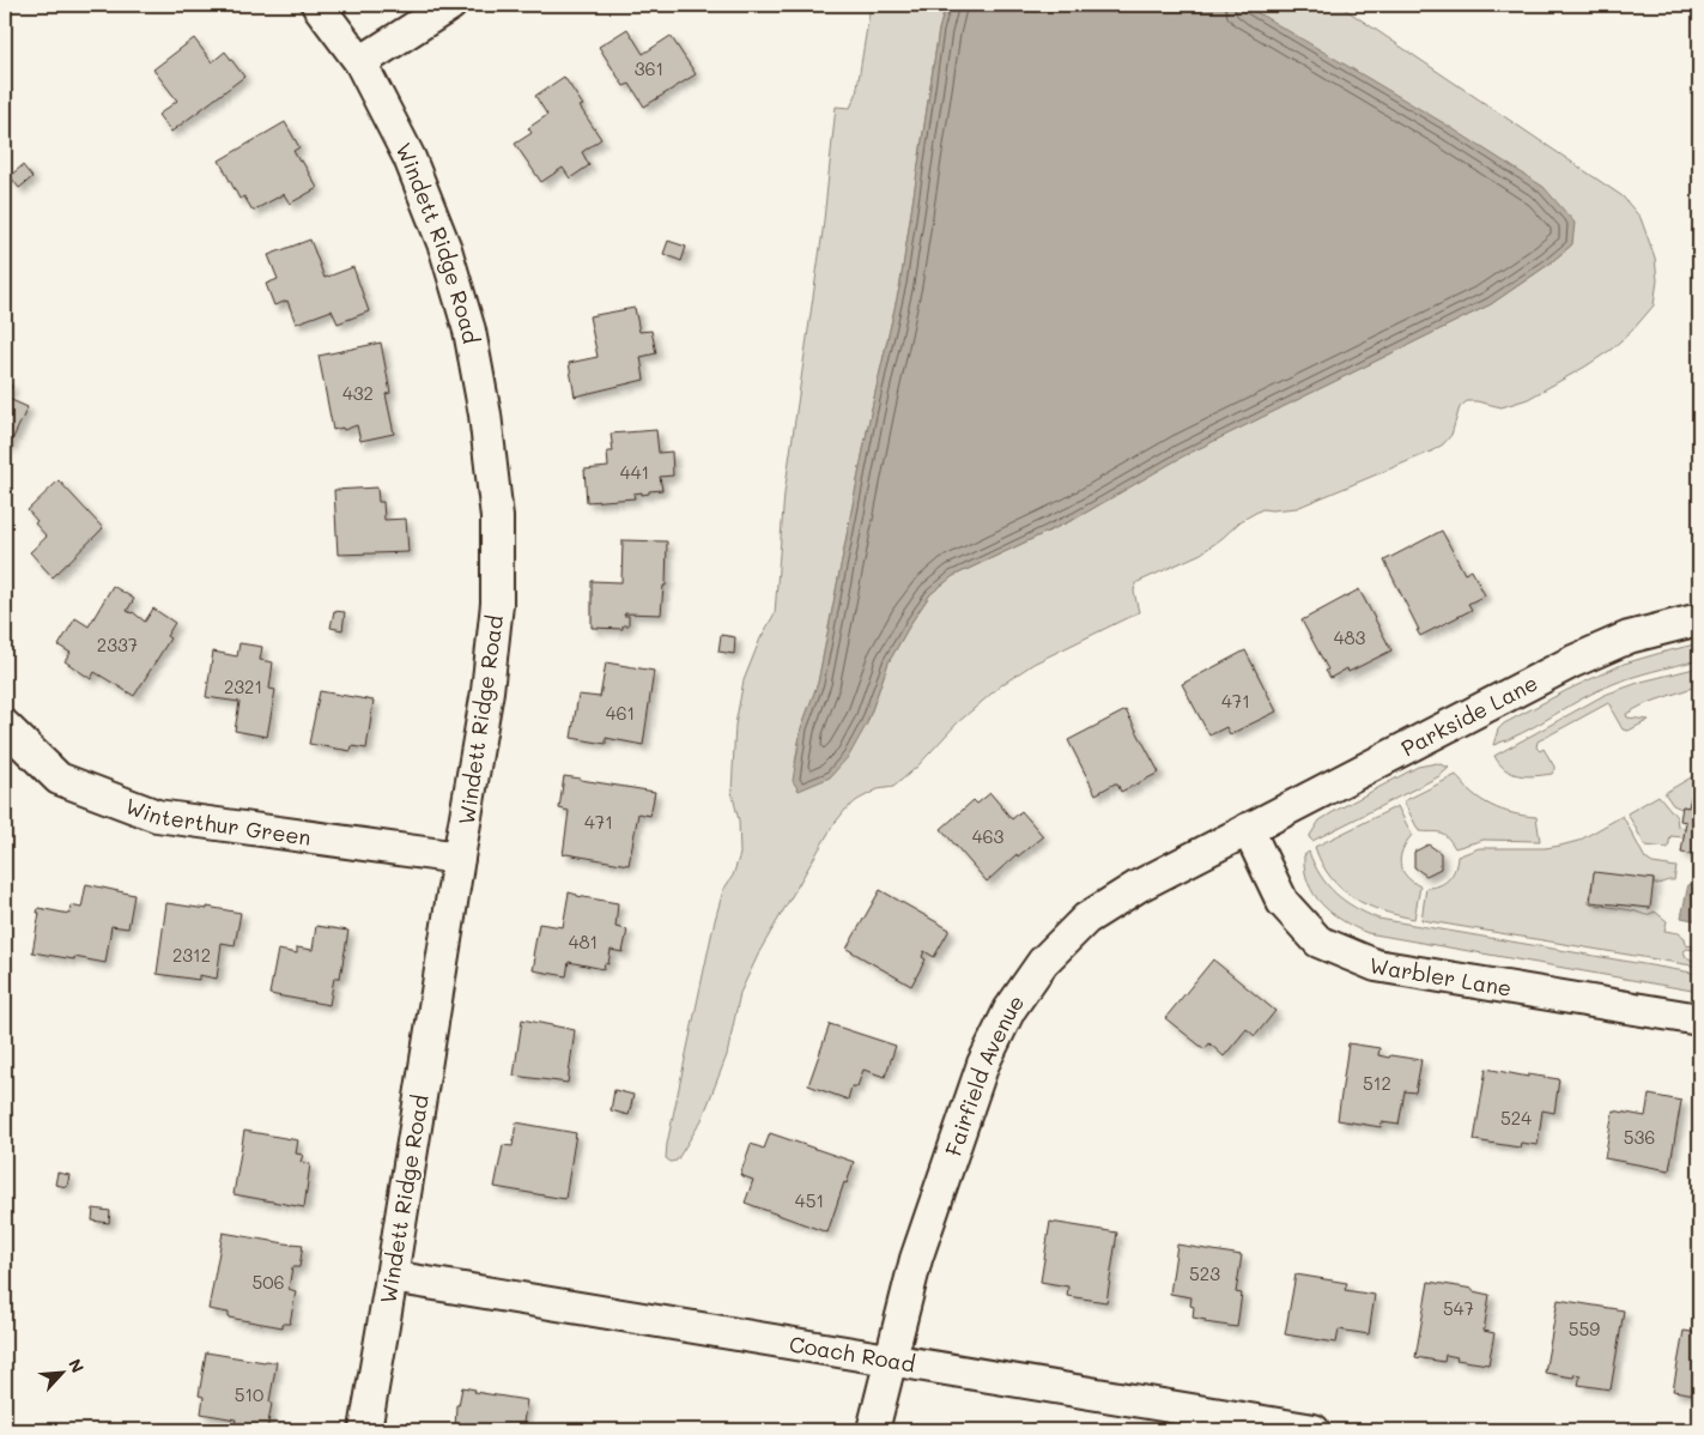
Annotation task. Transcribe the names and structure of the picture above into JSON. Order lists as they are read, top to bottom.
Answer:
{
  "streets": {
    "street": [
      "Windett Ridge Road",
      "Parkside Lane",
      "Winterthur Green",
      "Warbler Lane",
      "Fairfield Avenue",
      "Coach Road"
    ]
  },
  "crossings": [
    ["Windett Ridge Road", "Winterthur Green"],
    ["Windett Ridge Road", "Coach Road"],
    ["Parkside Lane", "Warbler Lane"],
    ["Parkside Lane", "Fairfield Avenue"],
    ["Warbler Lane", "Fairfield Avenue"],
    ["Fairfield Avenue", "Coach Road"]
  ],
  "house_numbers": [
    "361",
    "432",
    "441",
    "483",
    "2337",
    "2321",
    "471",
    "461",
    "471",
    "463",
    "481",
    "2312",
    "512",
    "524",
    "536",
    "451",
    "523",
    "506",
    "547",
    "559",
    "510"
  ],
  "north": "top right"
}
